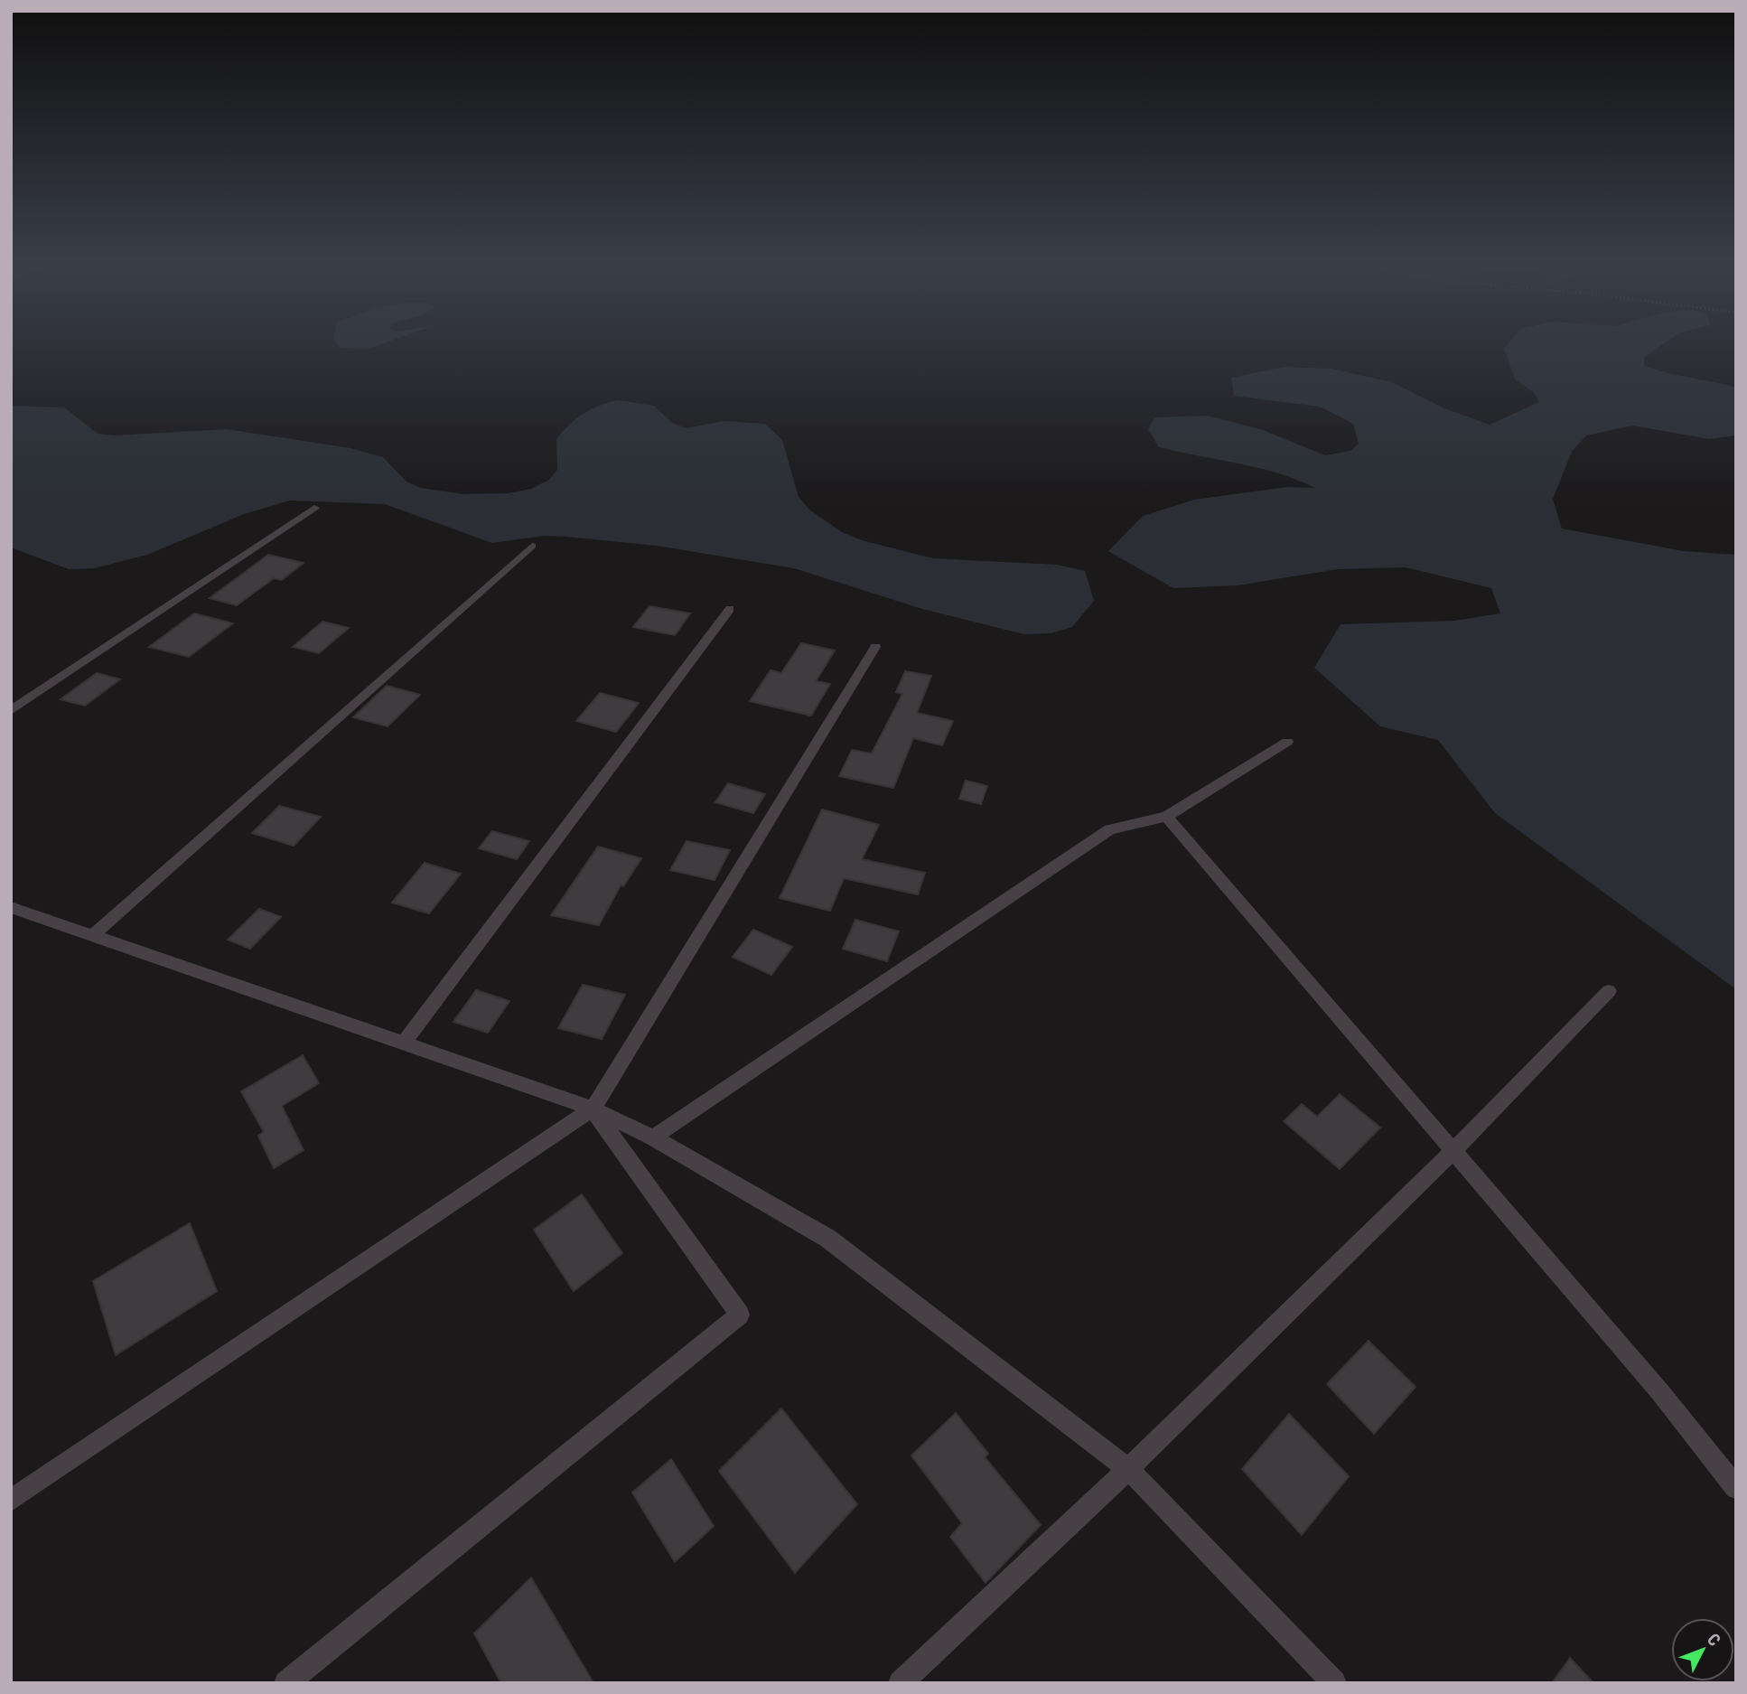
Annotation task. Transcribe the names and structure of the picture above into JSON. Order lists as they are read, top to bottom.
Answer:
{
  "north": "top right"
}
